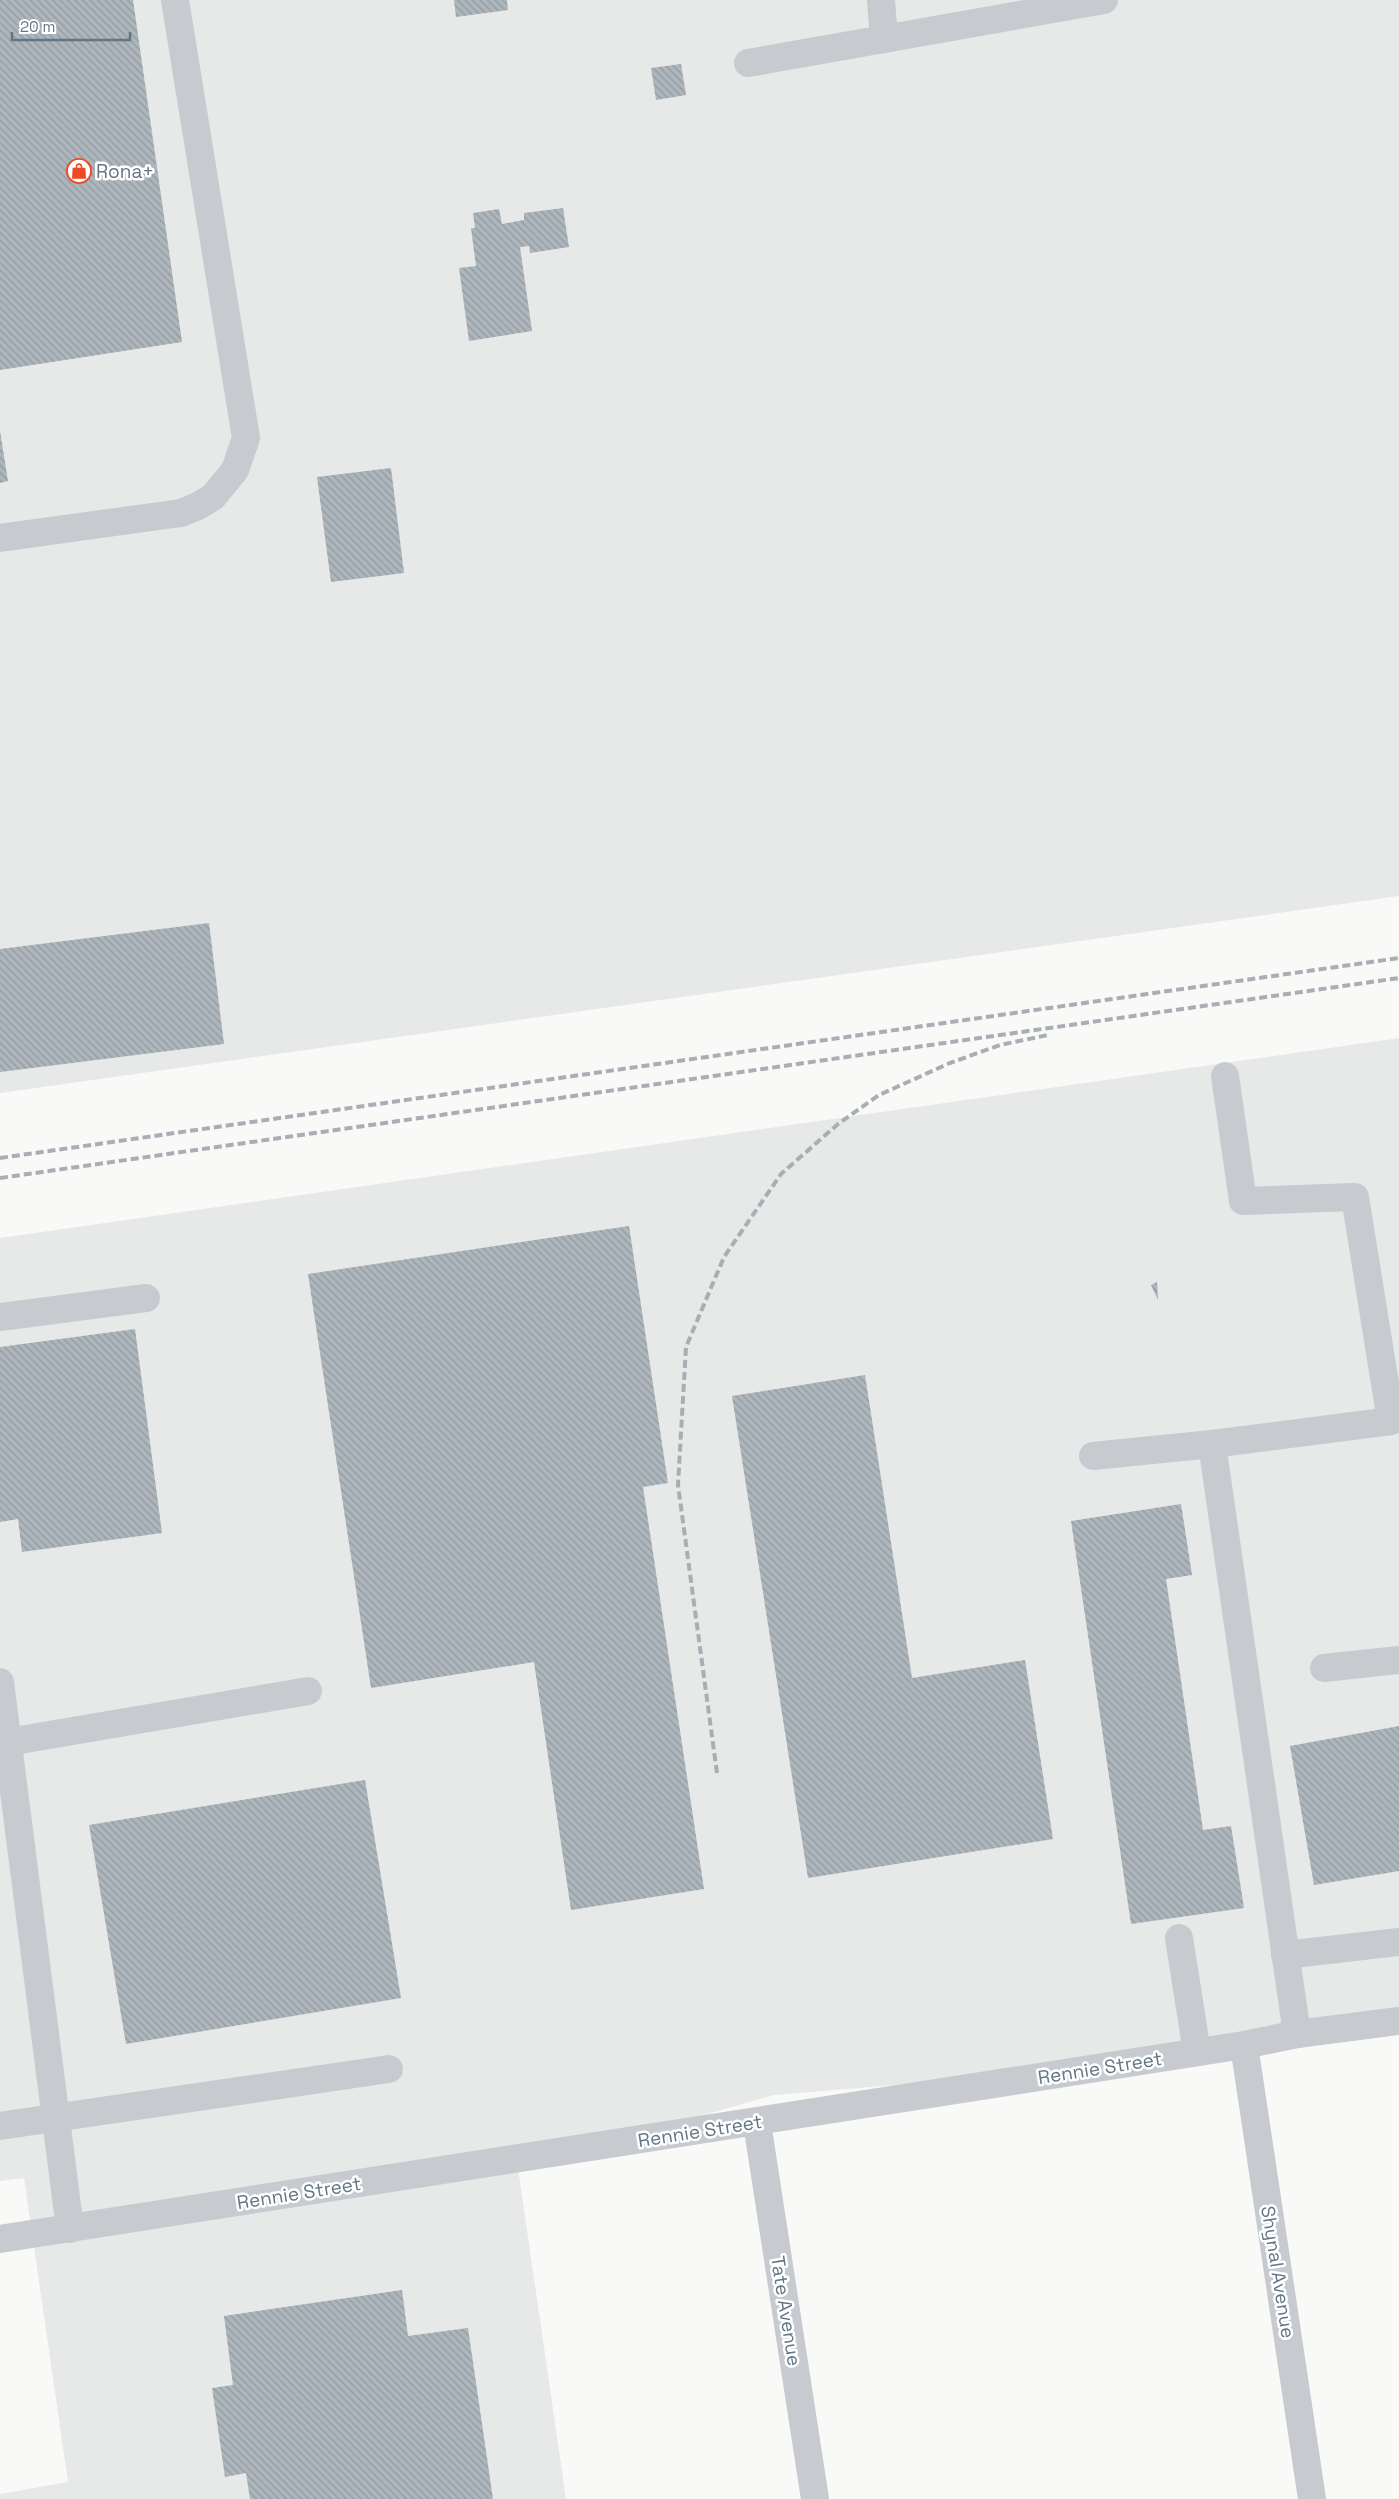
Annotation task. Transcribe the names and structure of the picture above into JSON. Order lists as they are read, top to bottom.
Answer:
{
  "streets": {
    "street": ["Rennie Street", "Shynal Avenue", "Tate Avenue"]
  },
  "crossings": [
    ["Rennie Street", "Shynal Avenue"],
    ["Rennie Street", "Tate Avenue"]
  ],
  "places": {
    "shop": ["Rona+"]
  },
  "scale_bar": "20 m"
}
